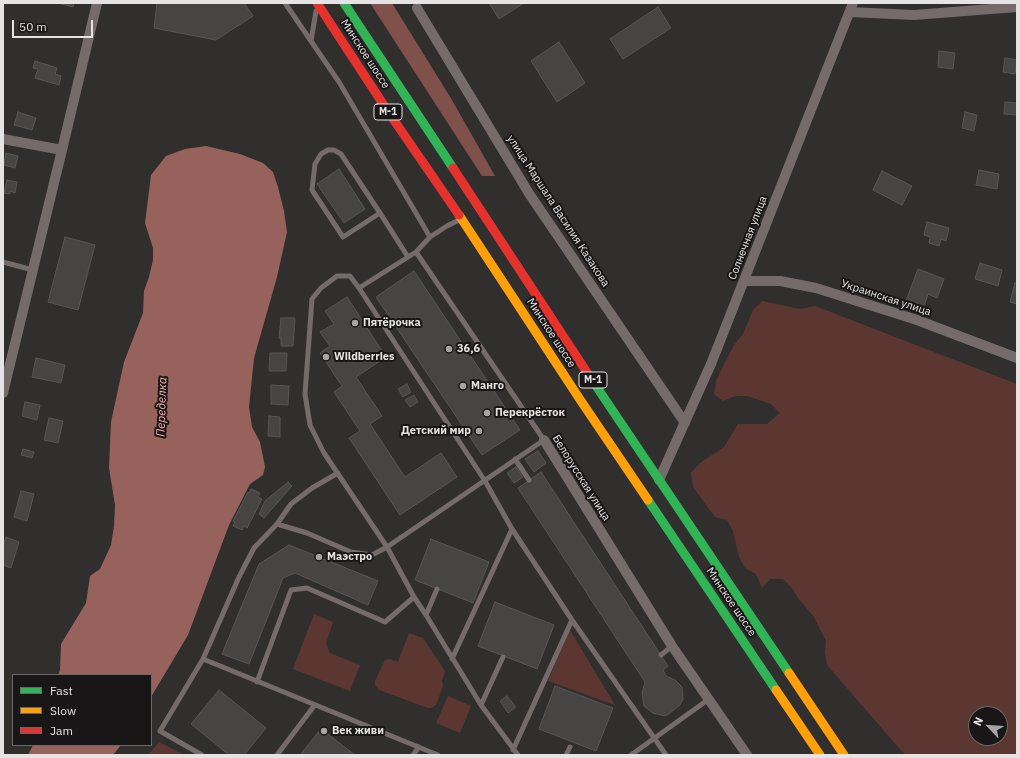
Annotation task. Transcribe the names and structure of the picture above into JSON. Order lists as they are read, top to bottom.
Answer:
{
  "streets": {
    "highway": ["Минское шоссе", "М-1"],
    "street": [
      "улица Маршала Василия Казакова",
      "Солнечная улица",
      "Украинская улица",
      "Белорусская улица"
    ]
  },
  "crossings": [
    ["Минское шоссе", "Солнечная улица"],
    ["улица Маршала Василия Казакова", "Солнечная улица"],
    ["Солнечная улица", "Украинская улица"]
  ],
  "water": ["Переделка"],
  "places": [
    "Пятёрочка",
    "36,6",
    "Wildberries",
    "Манго",
    "Перекрёсток",
    "Детский мир",
    "Маэстро",
    "Век живи"
  ],
  "legend": ["Fast", "Slow", "Jam"],
  "scale_bar": "50 m",
  "north": "top left"
}
